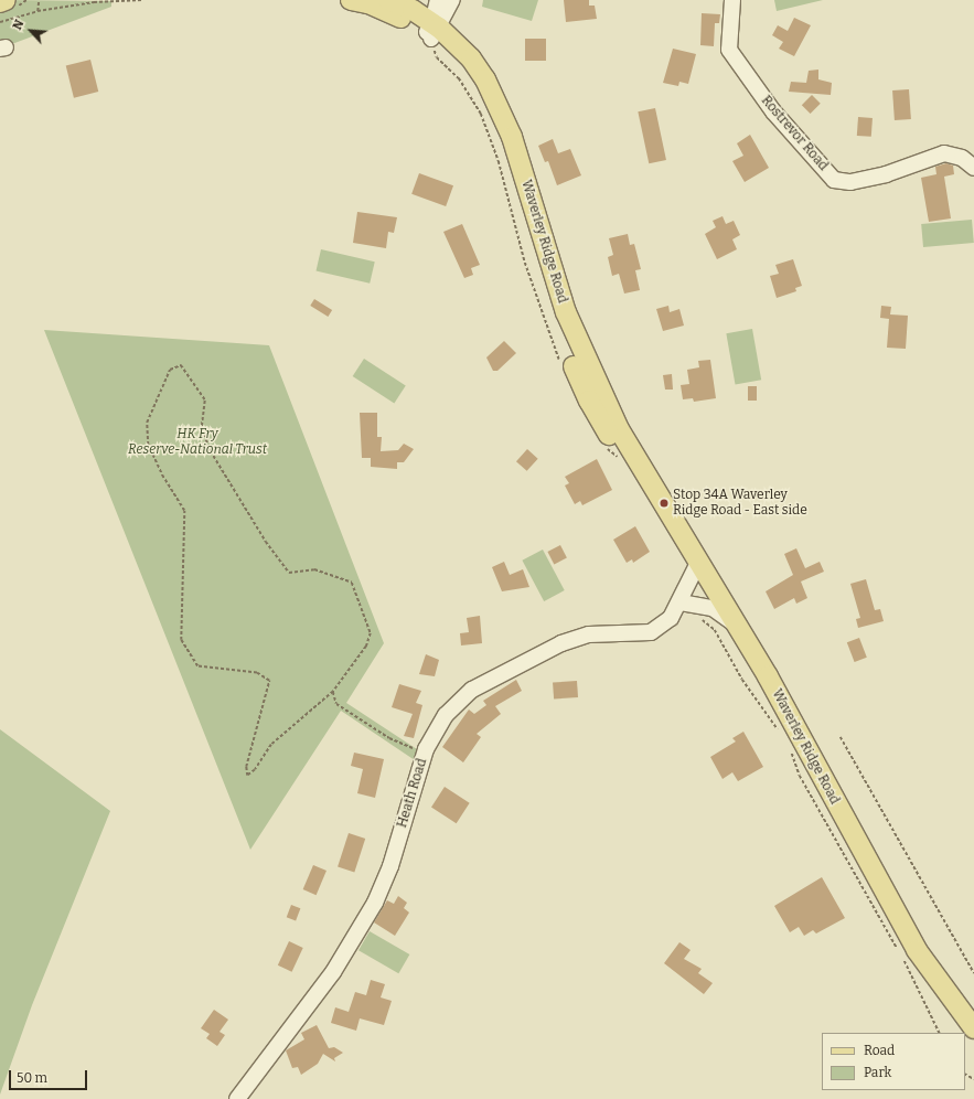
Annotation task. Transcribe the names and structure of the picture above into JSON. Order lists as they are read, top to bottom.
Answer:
{
  "streets": {
    "main road": ["Waverley Ridge Road"],
    "street": ["Rostrevor Road", "Heath Road"]
  },
  "crossings": [
    ["Waverley Ridge Road", "Heath Road"]
  ],
  "parks": ["HK Fry Reserve-National Trust"],
  "places": ["Stop 34A Waverley Ridge Road - East side"],
  "legend": ["Road", "Park"],
  "scale_bar": "50 m",
  "north": "top left"
}
